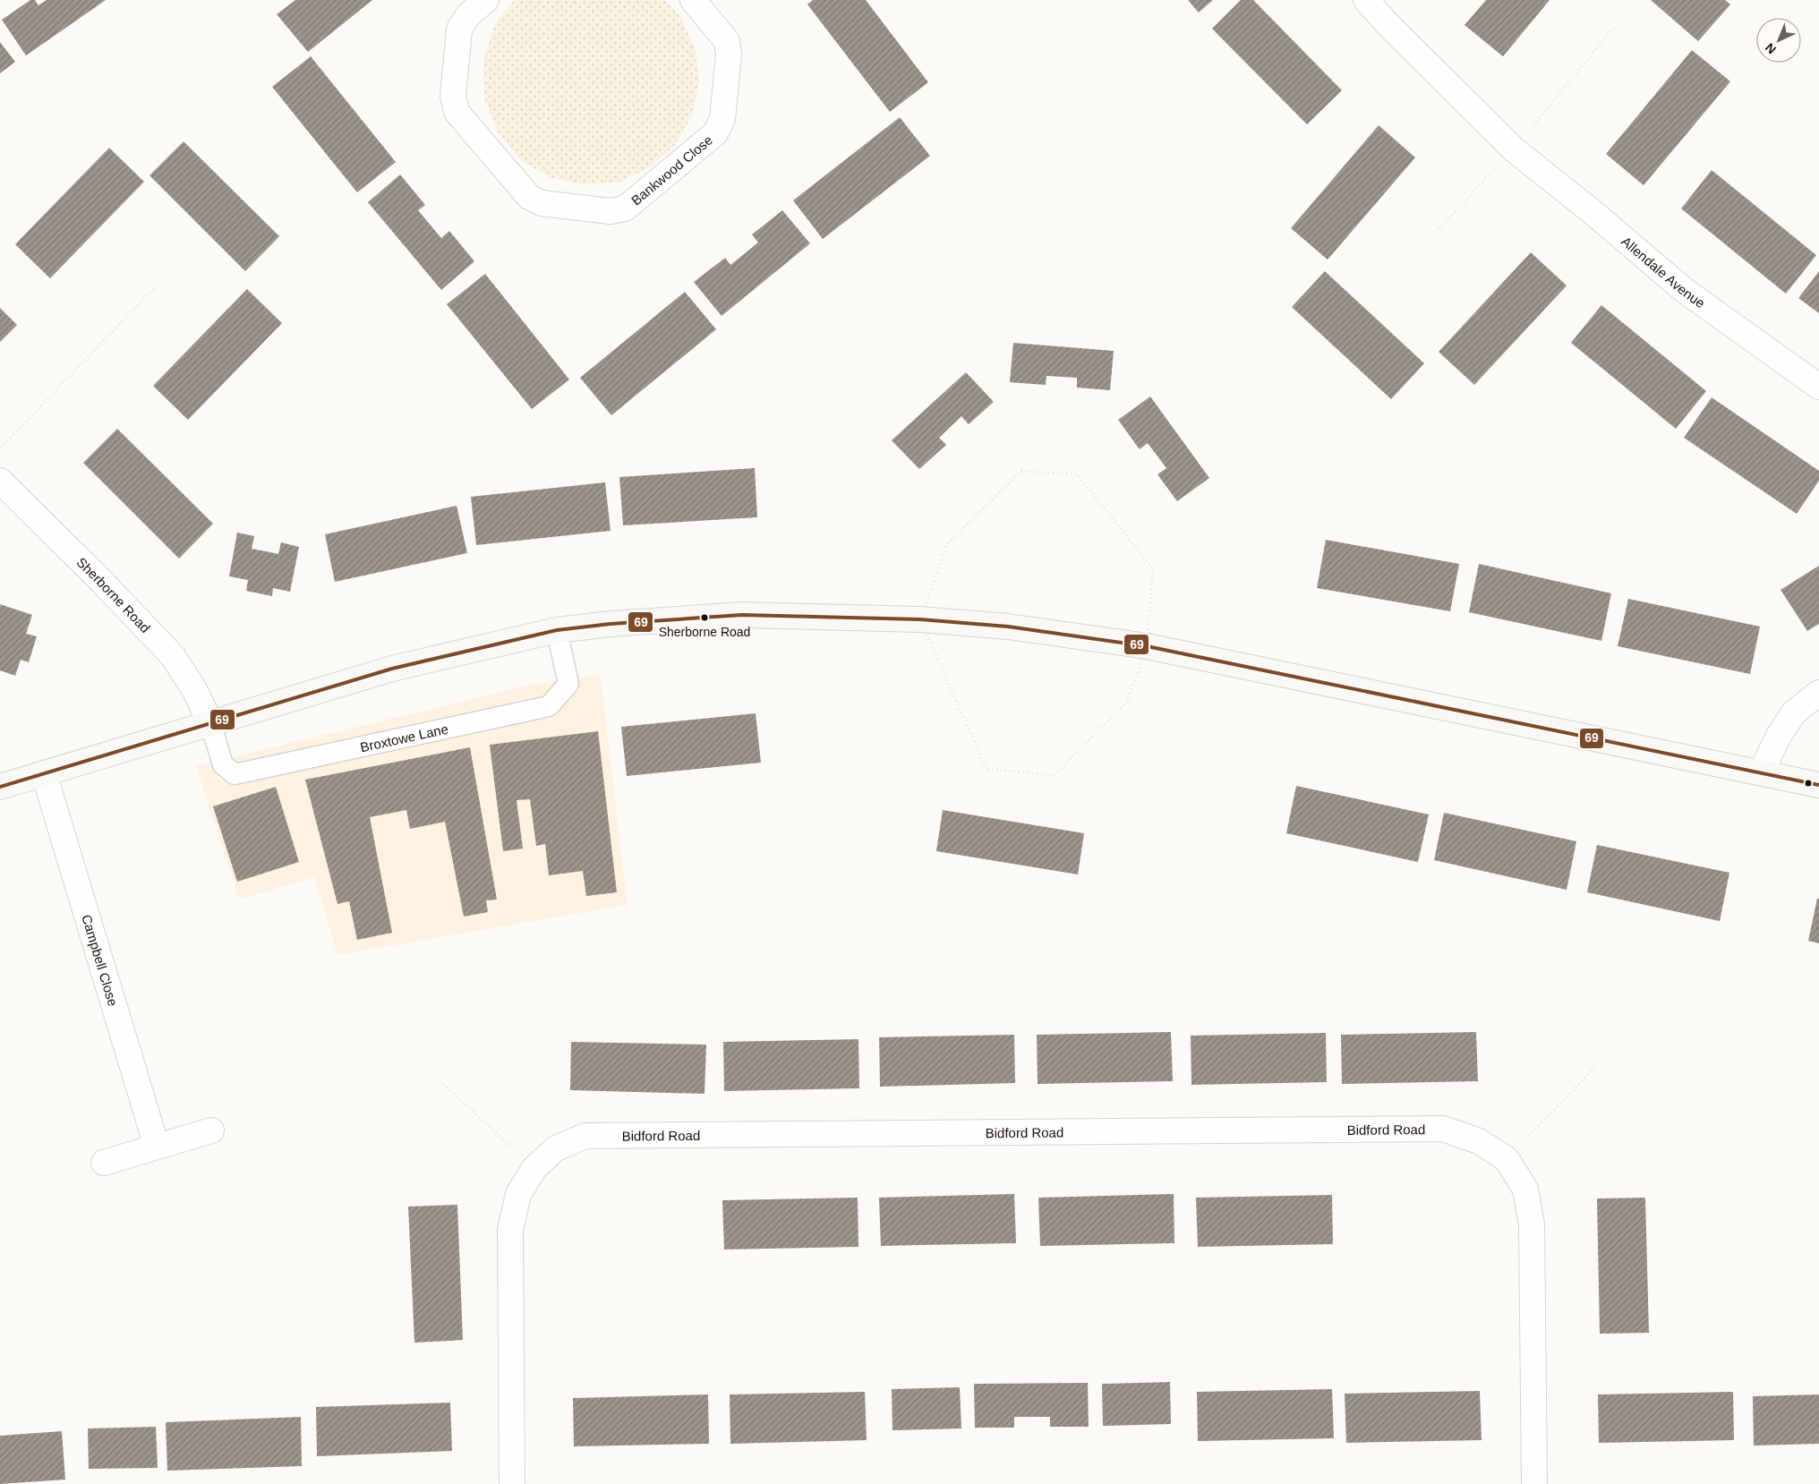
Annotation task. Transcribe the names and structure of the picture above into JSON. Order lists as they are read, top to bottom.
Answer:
{
  "streets": {
    "street": [
      "Bankwood Close",
      "Allendale Avenue",
      "Sherborne Road",
      "Campbell Close",
      "Bidford Road"
    ],
    "lane": ["Broxtowe Lane"]
  },
  "crossings": [
    ["Sherborne Road", "Broxtowe Lane"]
  ],
  "places": ["Sherborne Road"],
  "lines": ["transit line 69"],
  "north": "bottom left"
}
